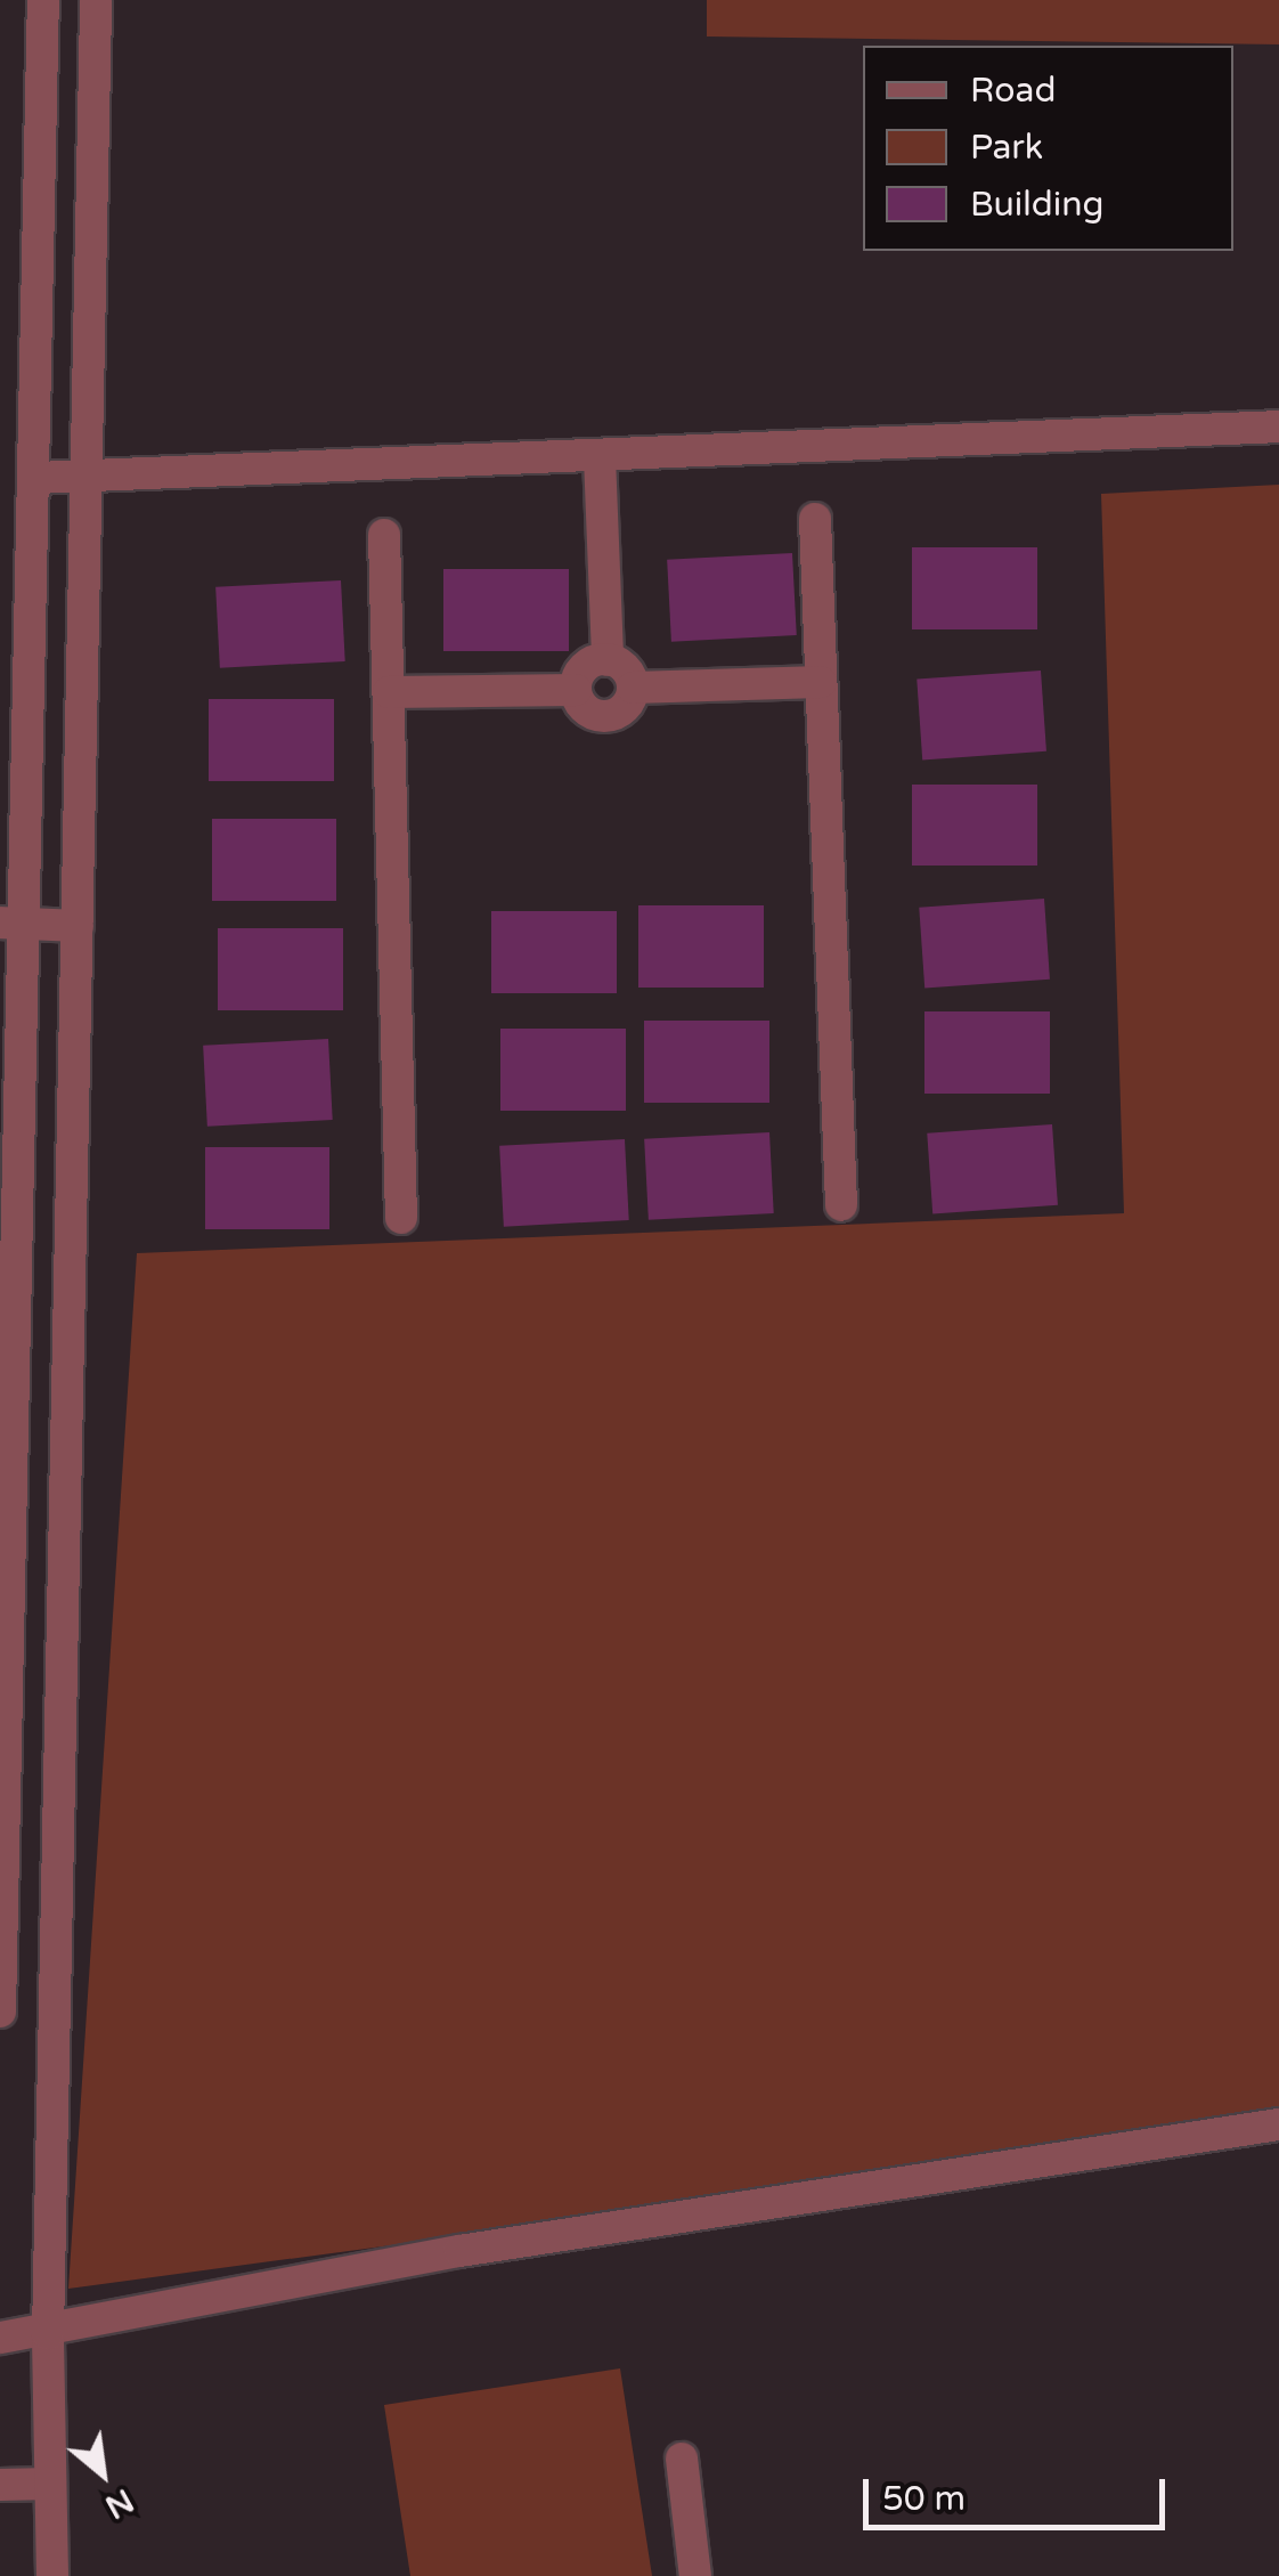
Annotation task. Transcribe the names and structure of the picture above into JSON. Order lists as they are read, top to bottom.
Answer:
{
  "legend": ["Road", "Park", "Building"],
  "scale_bar": "50 m",
  "north": "bottom right"
}
